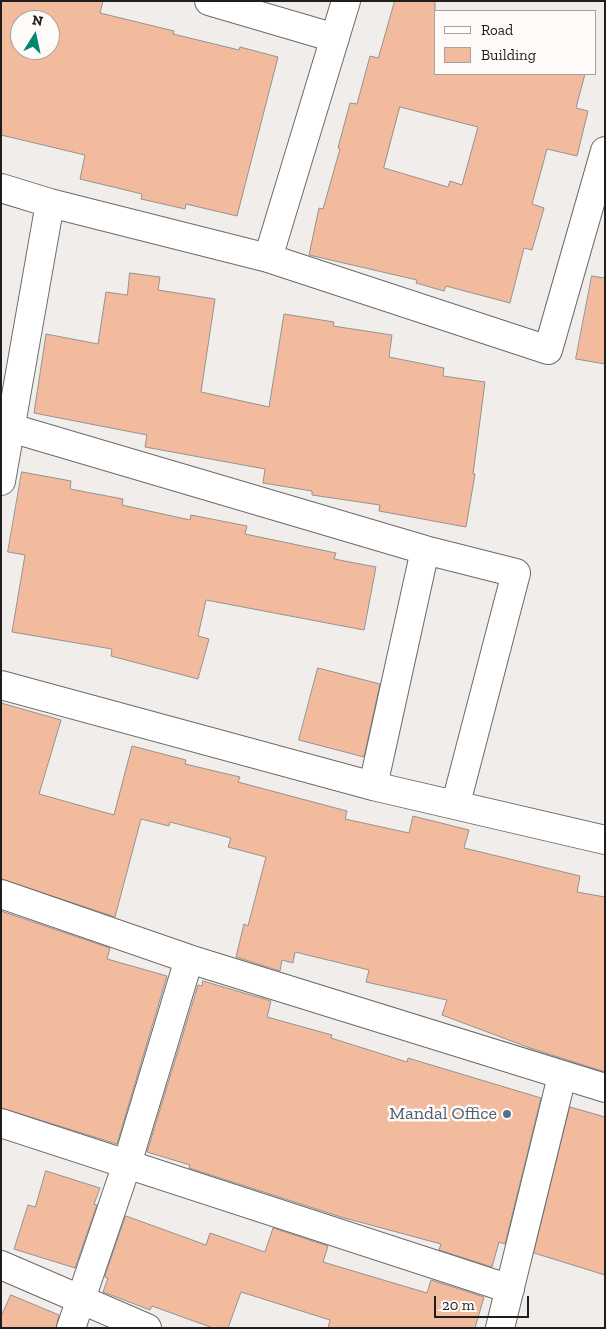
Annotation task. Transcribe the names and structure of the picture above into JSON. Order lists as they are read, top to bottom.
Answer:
{
  "places": ["Mandal Office"],
  "legend": ["Road", "Building"],
  "scale_bar": "20 m",
  "north": "top"
}
